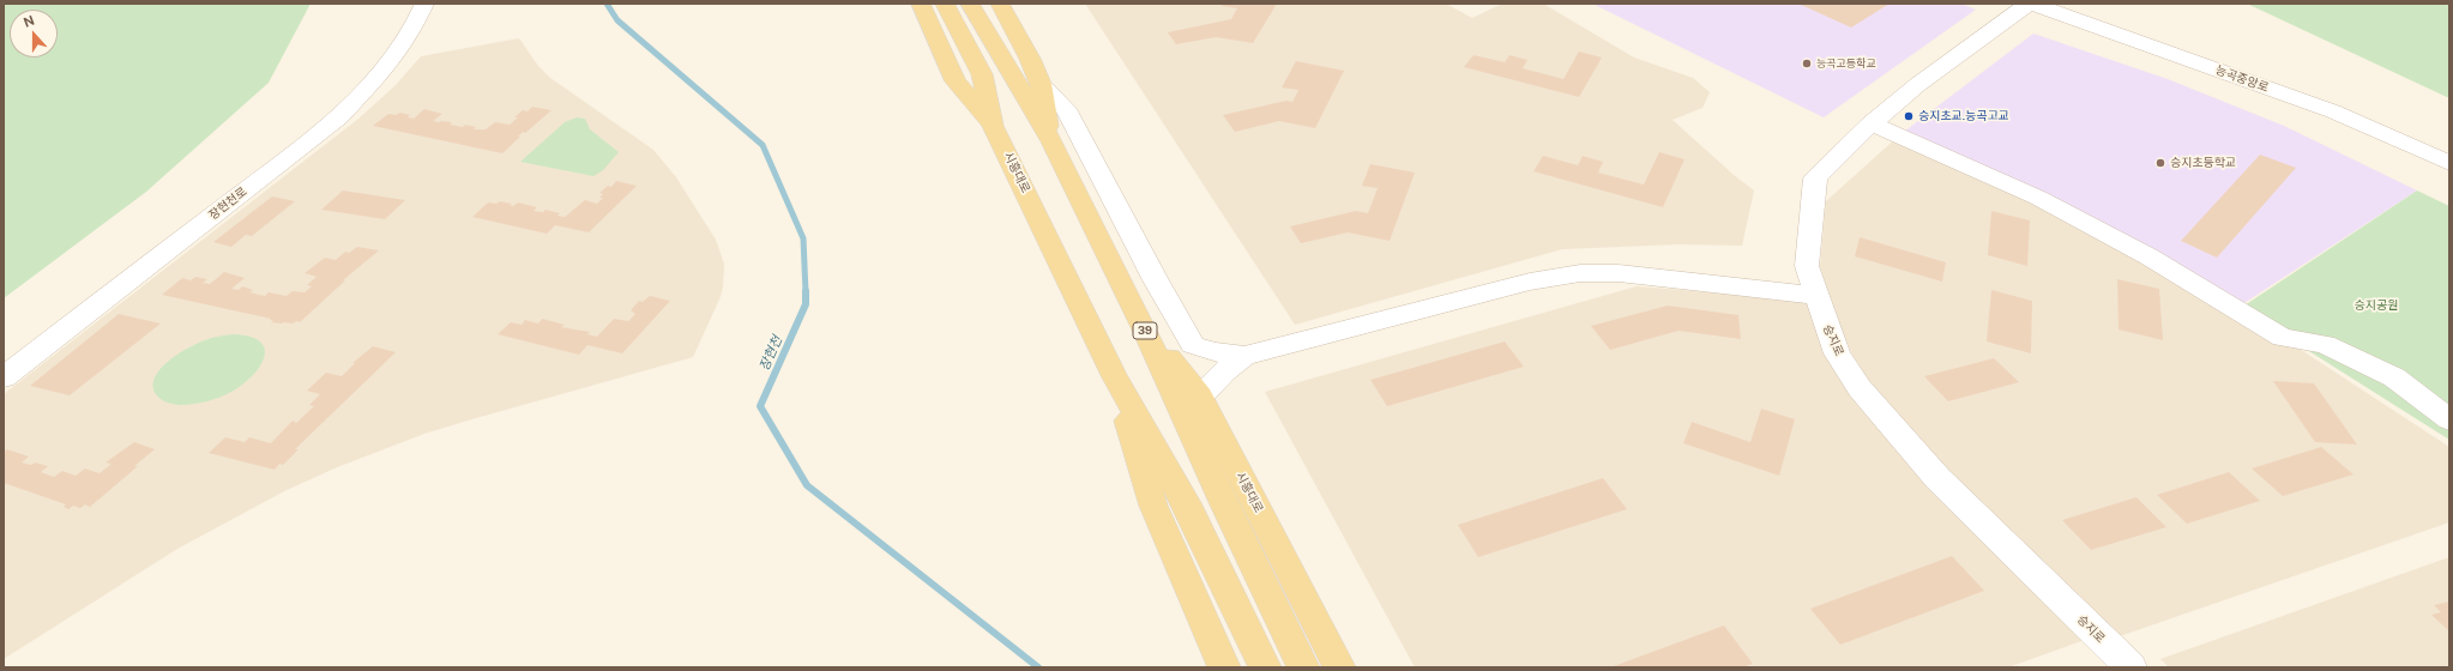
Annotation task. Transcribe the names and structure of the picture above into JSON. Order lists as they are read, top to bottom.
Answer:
{
  "streets": {
    "main road": ["시흥대로", "39"],
    "street": ["능곡중앙로", "장현천로", "승지로"]
  },
  "crossings": [
    ["능곡중앙로", "승지로"]
  ],
  "water": ["장현천"],
  "parks": ["승지공원"],
  "places": ["능곡고등학교", "승지초교.능곡고교", "승지초등학교"],
  "north": "top"
}
